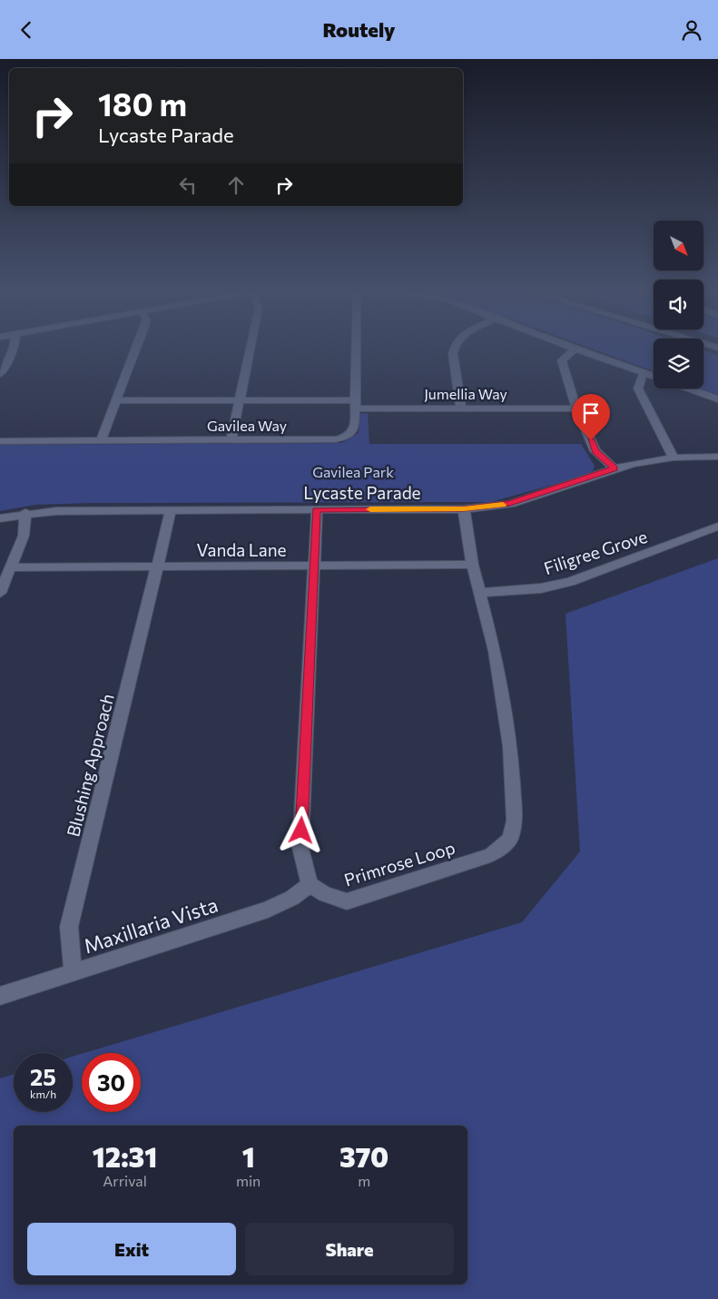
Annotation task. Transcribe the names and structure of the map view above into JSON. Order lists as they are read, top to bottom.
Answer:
{
  "streets": {
    "street": [
      "Jumellia Way",
      "Gavilea Way",
      "Lycaste Parade",
      "Vanda Lane",
      "Filigree Grove",
      "Blushing Approach",
      "Primrose Loop",
      "Maxillaria Vista"
    ]
  },
  "crossings": [
    ["Jumellia Way", "Gavilea Way"],
    ["Lycaste Parade", "Blushing Approach"],
    ["Lycaste Parade", "Primrose Loop"],
    ["Vanda Lane", "Blushing Approach"],
    ["Vanda Lane", "Primrose Loop"],
    ["Filigree Grove", "Primrose Loop"],
    ["Blushing Approach", "Maxillaria Vista"],
    ["Primrose Loop", "Maxillaria Vista"]
  ],
  "parks": ["Gavilea Park"],
  "north": "bottom right",
  "page": {
    "header": "Routely",
    "turn": ["180 m", "Lycaste Parade"],
    "speed": "25 km/h",
    "limit": "30",
    "eta": [
      "12:31",
      "Arrival",
      "1",
      "min",
      "370",
      "m"
    ],
    "buttons": ["Exit", "Share"]
  }
}
